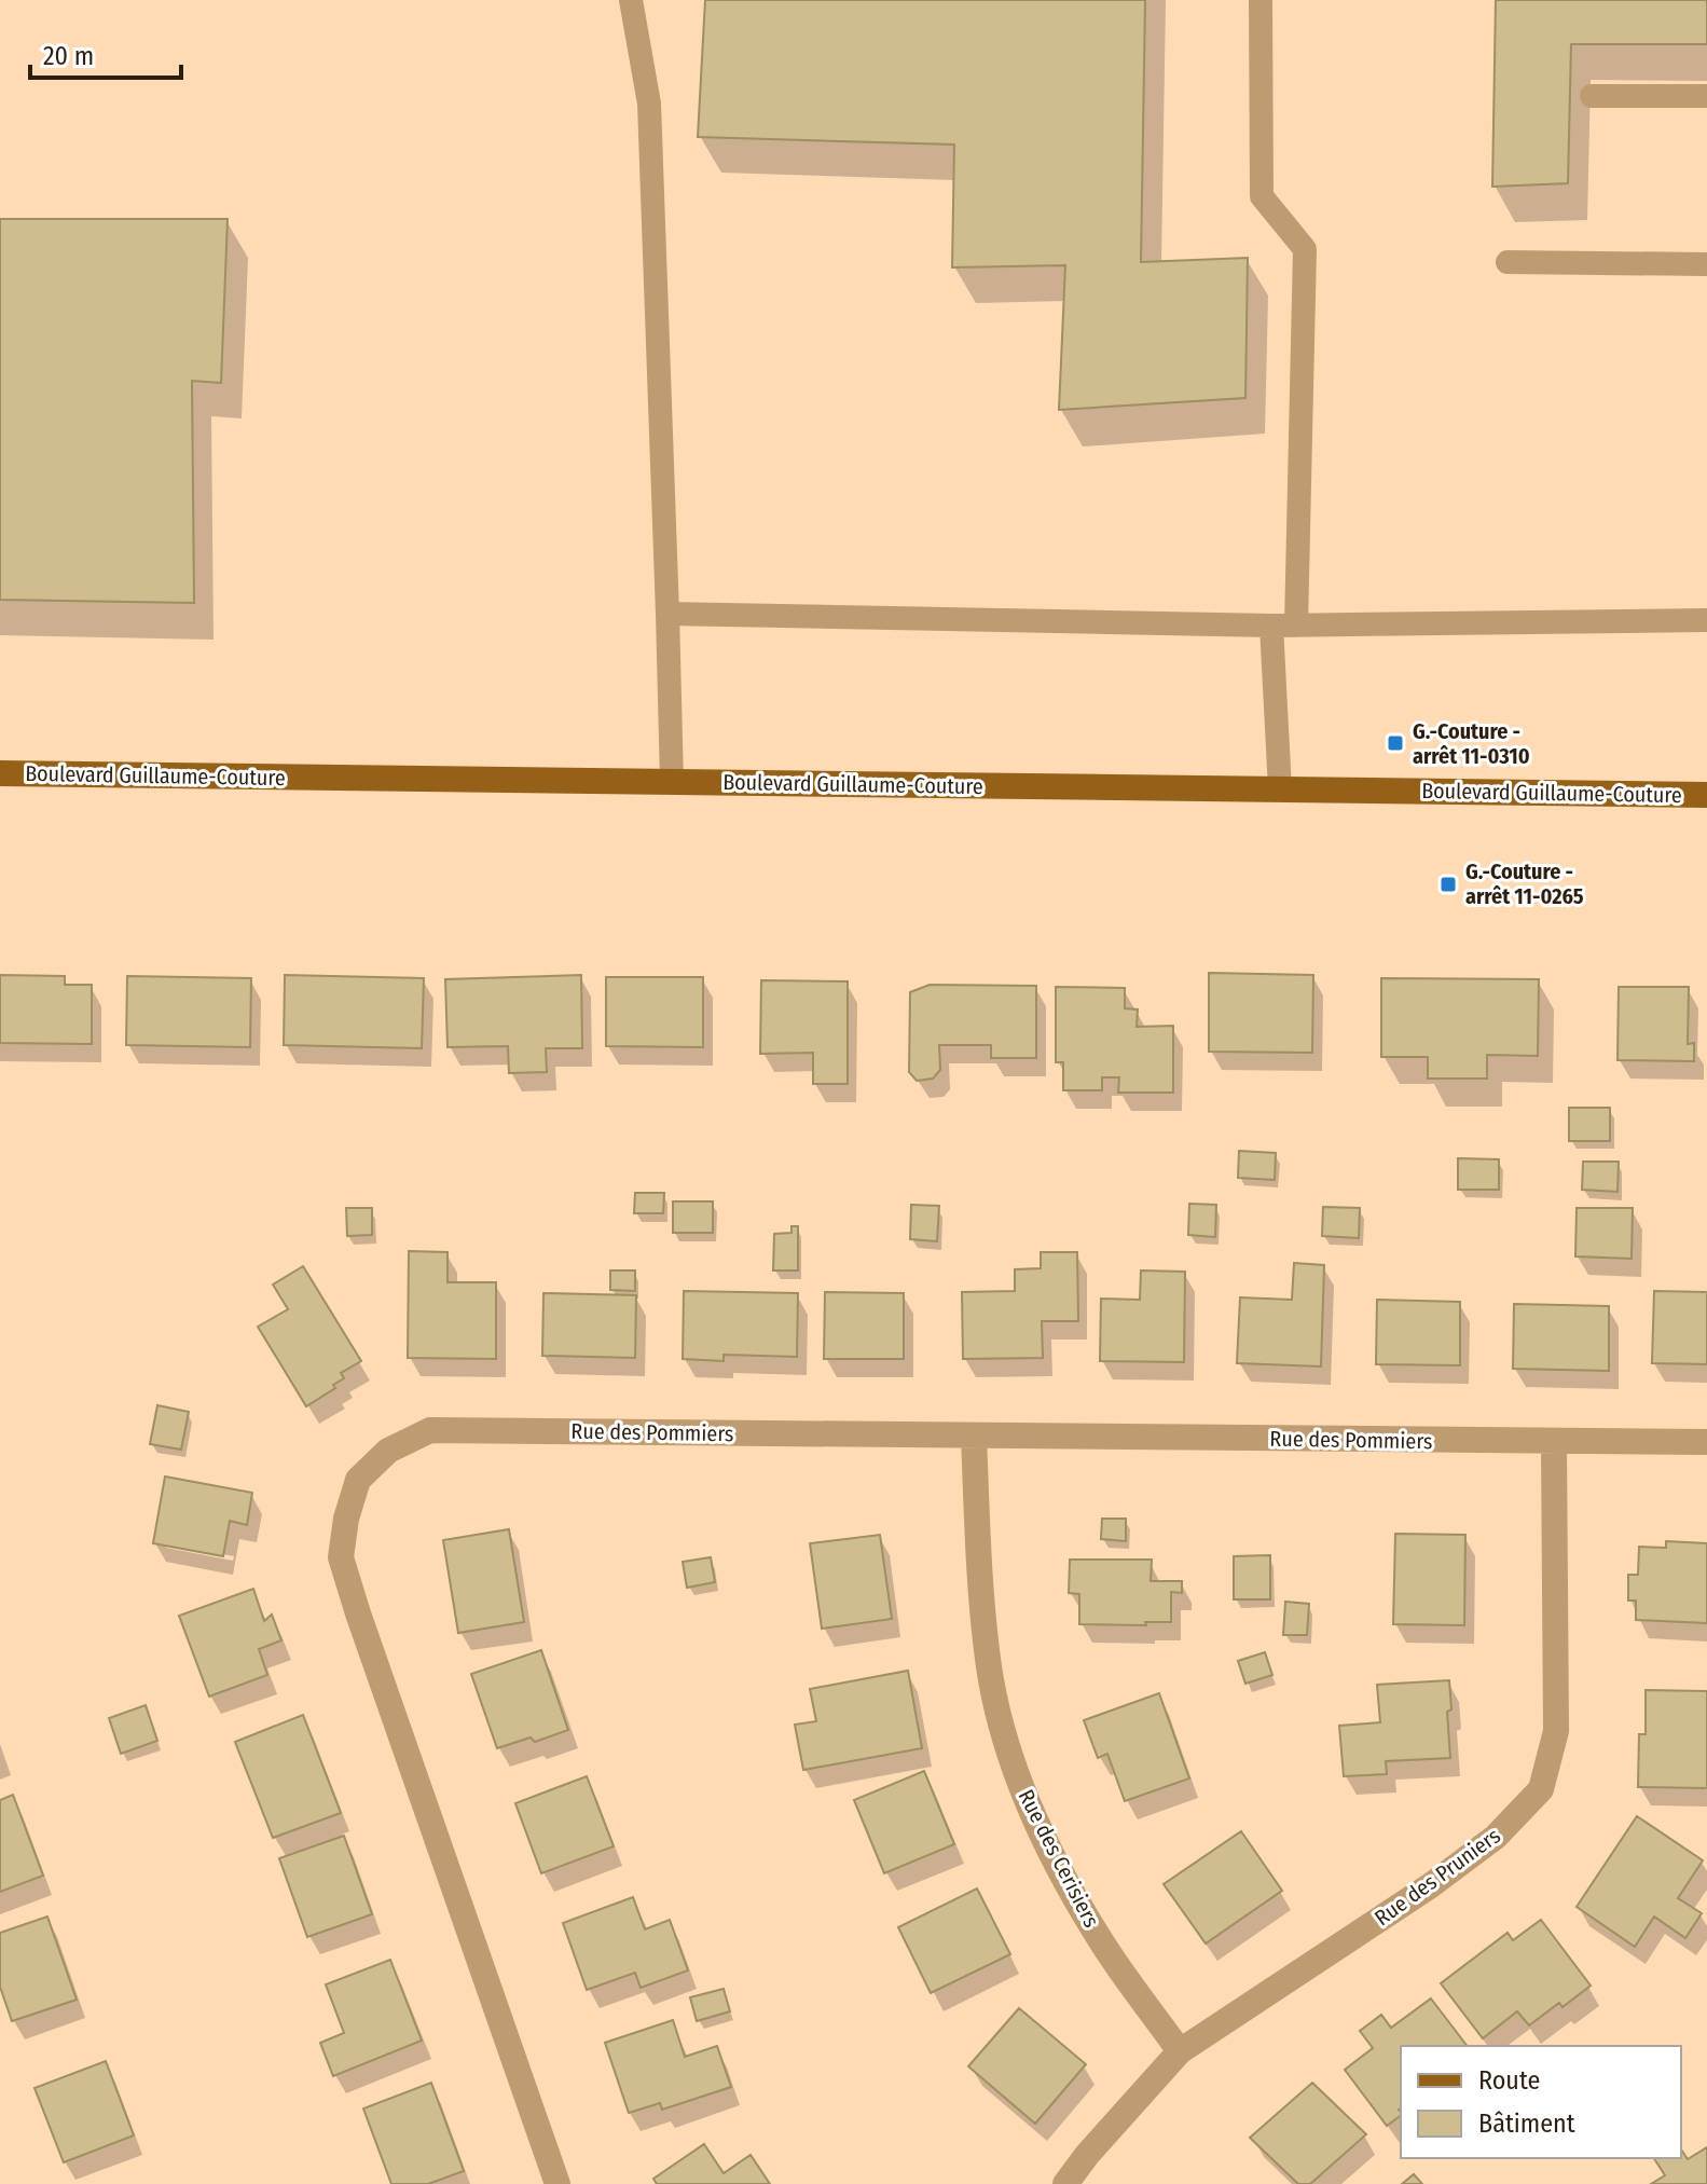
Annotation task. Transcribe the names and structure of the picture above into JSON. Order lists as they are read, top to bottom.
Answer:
{
  "streets": {
    "main road": ["Boulevard Guillaume-Couture"],
    "street": ["Rue des Pommiers", "Rue des Cerisiers", "Rue des Pruniers"]
  },
  "crossings": [
    ["Rue des Pommiers", "Rue des Cerisiers"],
    ["Rue des Pommiers", "Rue des Pruniers"],
    ["Rue des Cerisiers", "Rue des Pruniers"]
  ],
  "places": {
    "transit": ["G.-Couture - arrêt 11-0310", "G.-Couture - arrêt 11-0265"]
  },
  "legend": ["Route", "Bâtiment"],
  "scale_bar": "20 m"
}
